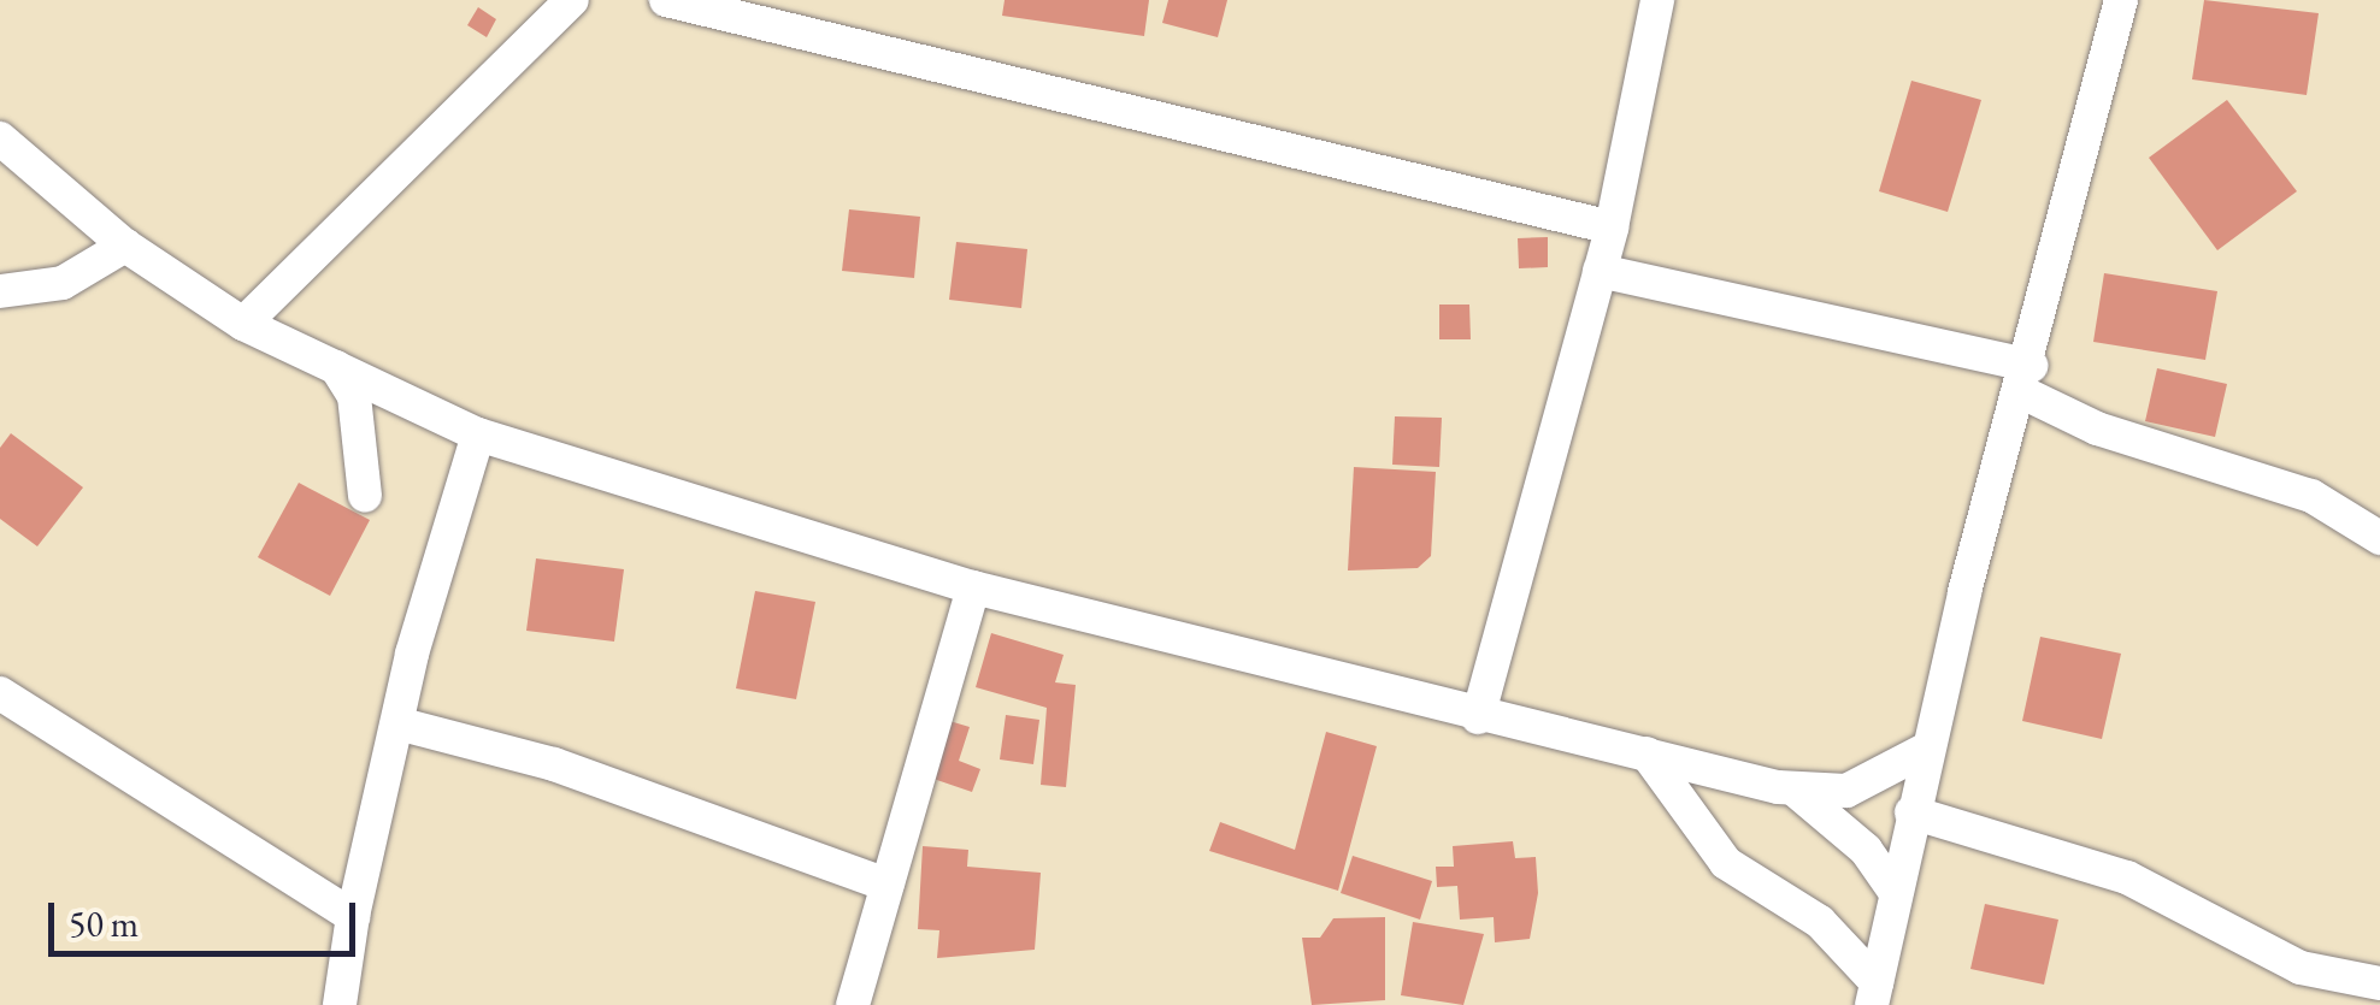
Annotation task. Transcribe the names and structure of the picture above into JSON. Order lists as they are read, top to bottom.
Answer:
{
  "scale_bar": "50 m"
}
